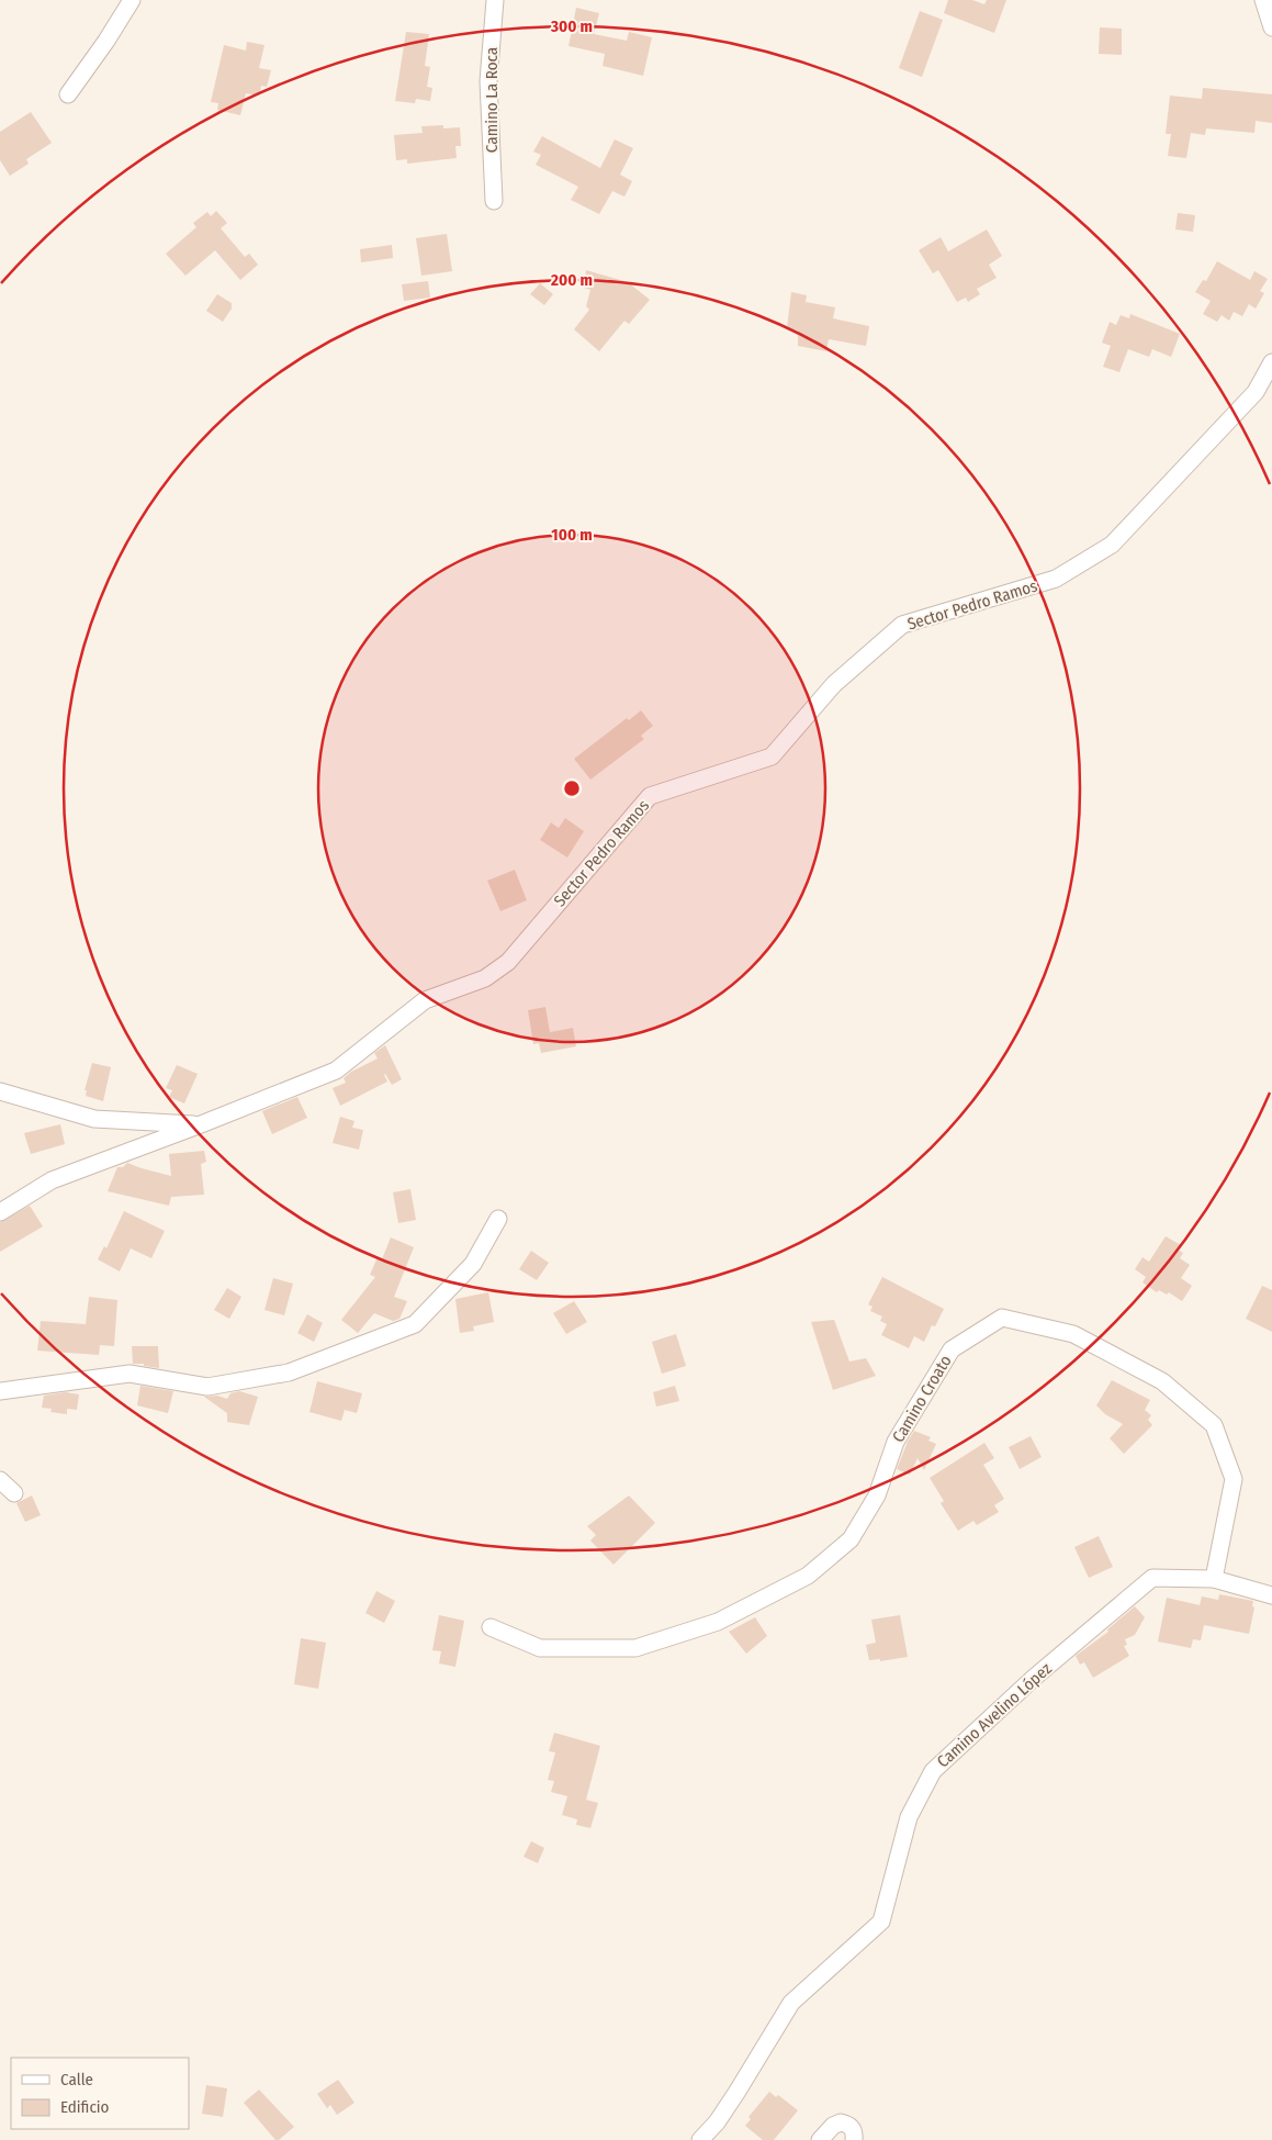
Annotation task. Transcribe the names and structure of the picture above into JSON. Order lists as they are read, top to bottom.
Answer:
{
  "streets": {
    "street": [
      "Camino La Roca",
      "Sector Pedro Ramos",
      "Camino Croato",
      "Camino Avelino López"
    ]
  },
  "crossings": [
    ["Camino Croato", "Camino Avelino López"]
  ],
  "legend": ["Calle", "Edificio"],
  "rings": ["300 m", "200 m", "100 m"]
}
